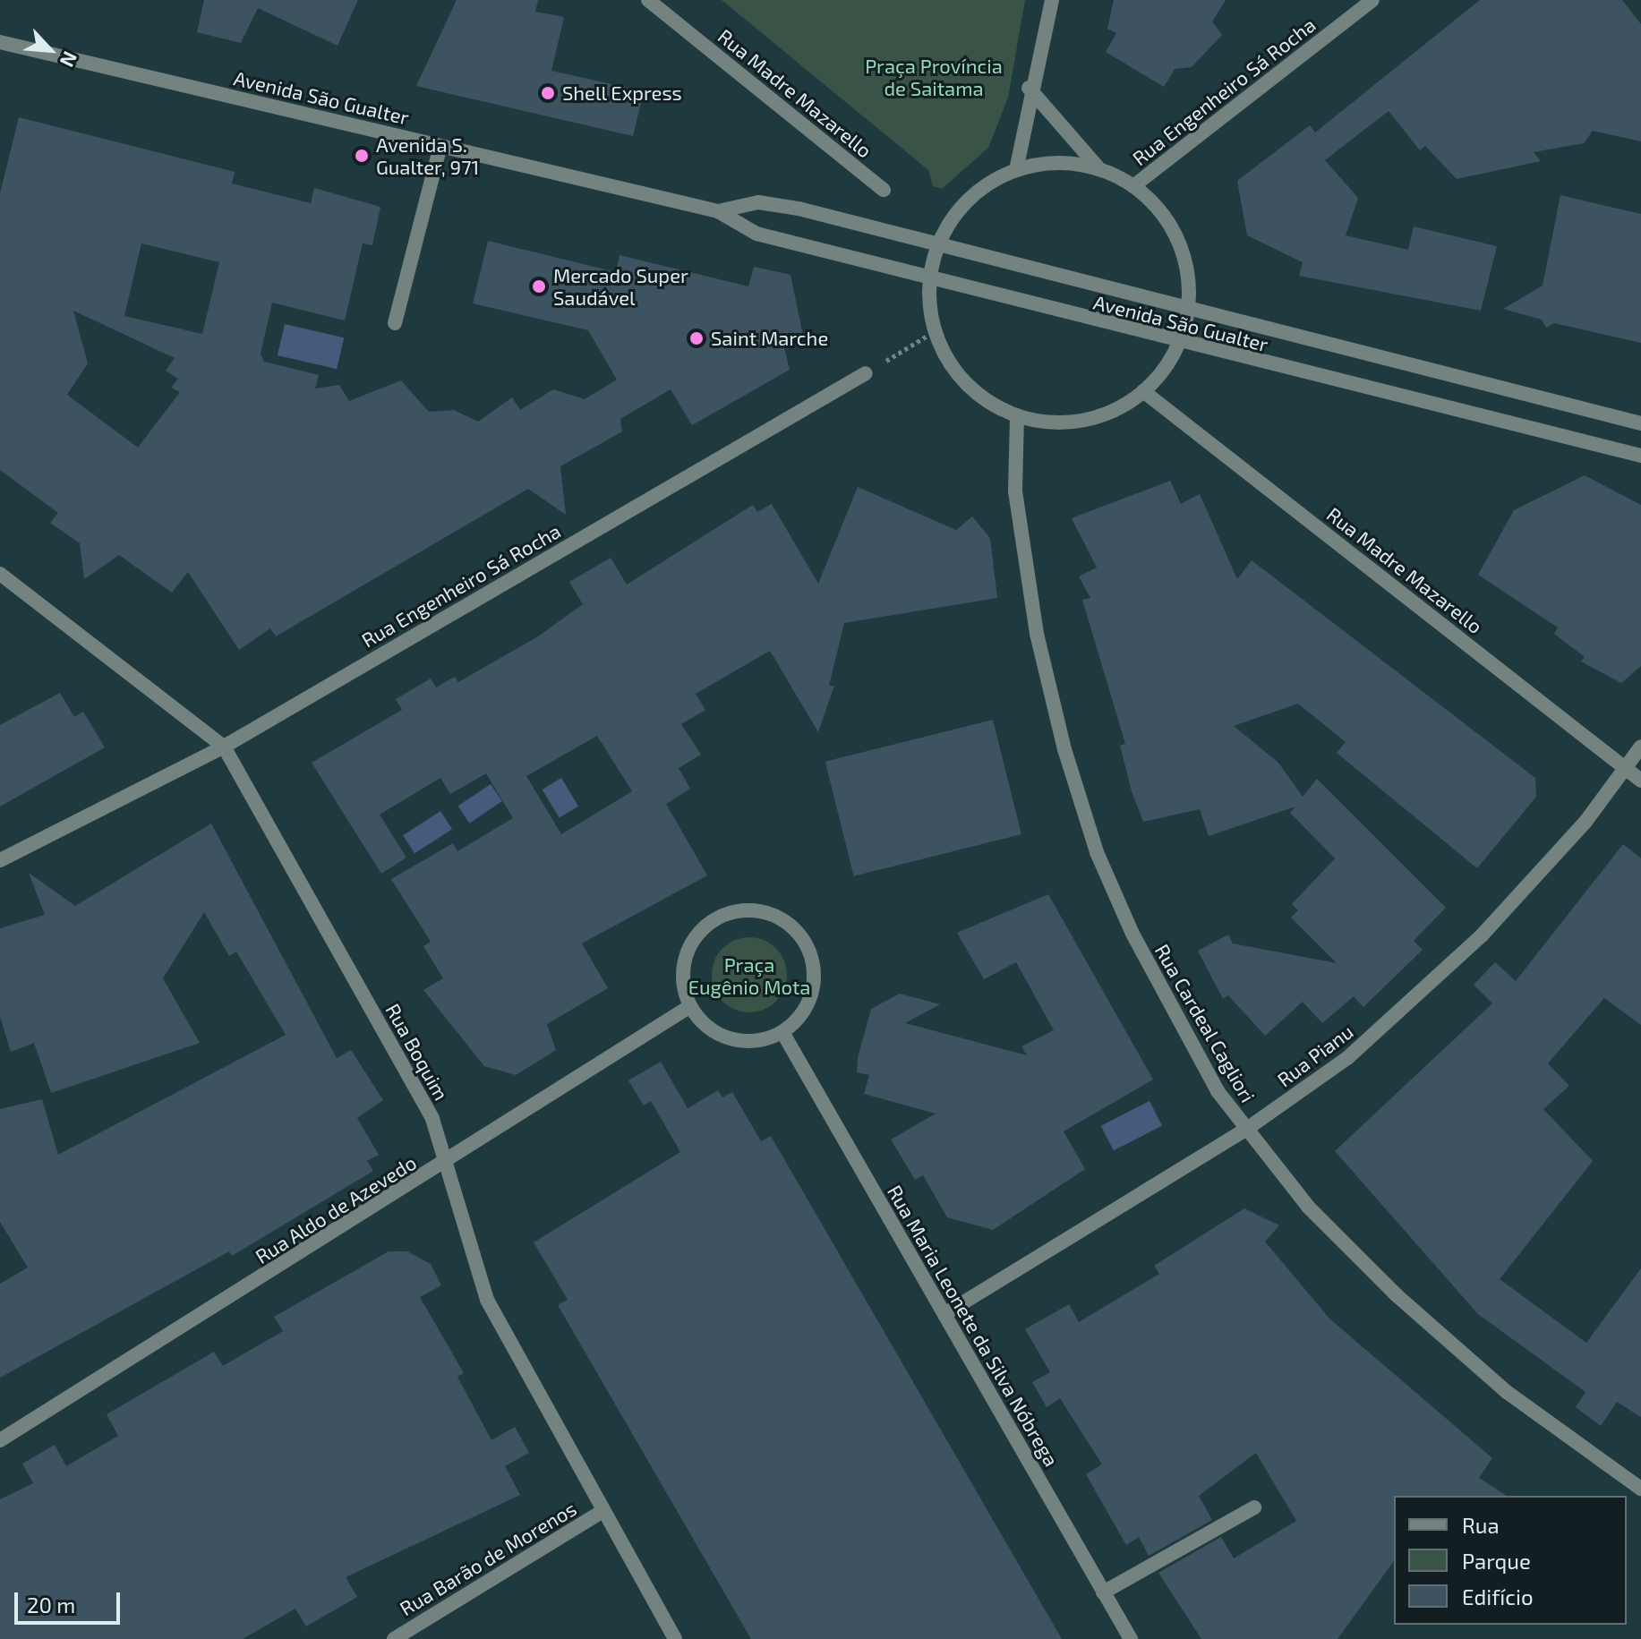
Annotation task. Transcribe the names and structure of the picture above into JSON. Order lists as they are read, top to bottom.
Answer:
{
  "streets": {
    "street": [
      "Rua Engenheiro Sá Rocha",
      "Rua Madre Mazarello",
      "Avenida São Gualter",
      "Rua Cardeal Cagliori",
      "Rua Boquim",
      "Rua Pianu",
      "Rua Aldo de Azevedo",
      "Rua Maria Leonete da Silva Nóbrega",
      "Rua Barão de Morenos"
    ]
  },
  "crossings": [
    ["Rua Engenheiro Sá Rocha", "Rua Boquim"],
    ["Rua Madre Mazarello", "Rua Pianu"],
    ["Rua Cardeal Cagliori", "Rua Pianu"],
    ["Rua Boquim", "Rua Aldo de Azevedo"],
    ["Rua Boquim", "Rua Barão de Morenos"],
    ["Rua Pianu", "Rua Maria Leonete da Silva Nóbrega"],
    ["Rua Aldo de Azevedo", "Rua Maria Leonete da Silva Nóbrega"]
  ],
  "parks": ["Praça Província de Saitama", "Praça Eugênio Mota"],
  "places": [
    "Shell Express",
    "Avenida S. Gualter, 971",
    "Mercado Super Saudável",
    "Saint Marche"
  ],
  "legend": ["Rua", "Parque", "Edifício"],
  "scale_bar": "20 m",
  "north": "bottom right"
}
